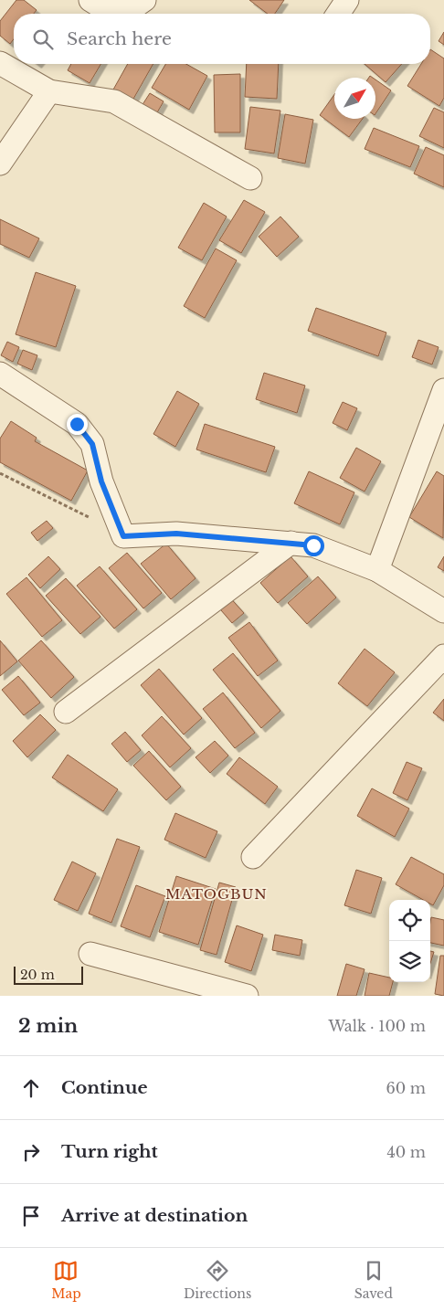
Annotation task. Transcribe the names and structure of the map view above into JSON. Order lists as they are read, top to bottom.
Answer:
{
  "districts": ["MATOGBUN"],
  "scale_bar": "20 m",
  "north": "top right",
  "page": {
    "search": "Search here",
    "scale": "20 m",
    "heading": ["2 min", "Walk · 100 m"],
    "list": [
      ["Continue", "60 m"],
      ["Turn right", "40 m"],
      "Arrive at destination"
    ],
    "nav": ["Map", "Directions", "Saved"]
  }
}
